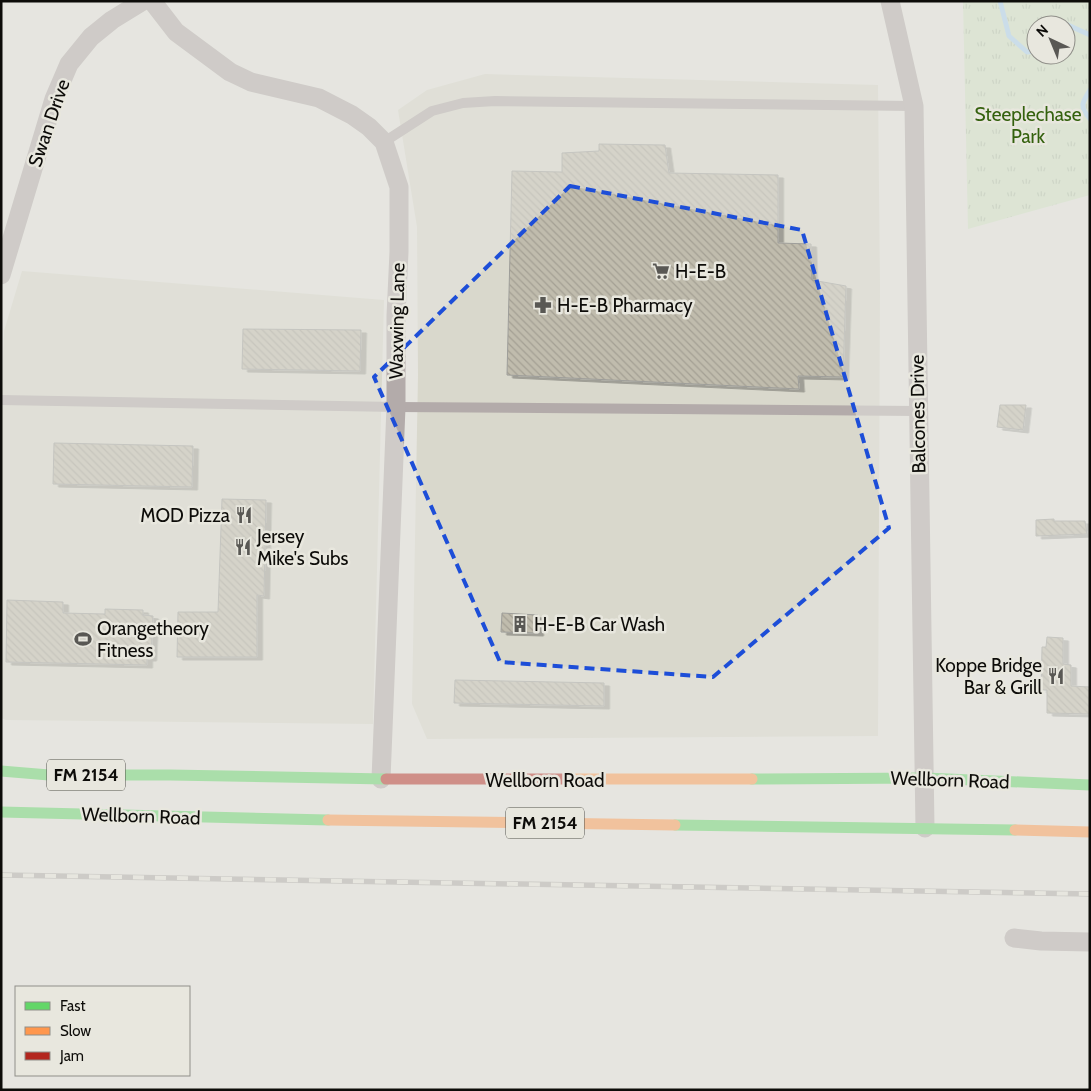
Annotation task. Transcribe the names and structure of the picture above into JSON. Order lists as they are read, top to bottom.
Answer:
{
  "streets": {
    "main road": ["FM 2154", "Wellborn Road"],
    "street": ["Swan Drive", "Waxwing Lane", "Balcones Drive"]
  },
  "crossings": [
    ["Waxwing Lane", "Wellborn Road"],
    ["Balcones Drive", "Wellborn Road"]
  ],
  "parks": ["Steeplechase Park"],
  "places": {
    "supermarket": ["H-E-B"],
    "pharmacy": ["H-E-B Pharmacy"],
    "restaurant": ["MOD Pizza", "Jersey Mike's Subs", "Koppe Bridge Bar & Grill"],
    "building": ["H-E-B Car Wash"],
    "sports": ["Orangetheory Fitness"]
  },
  "legend": ["Fast", "Slow", "Jam"],
  "north": "top left"
}
